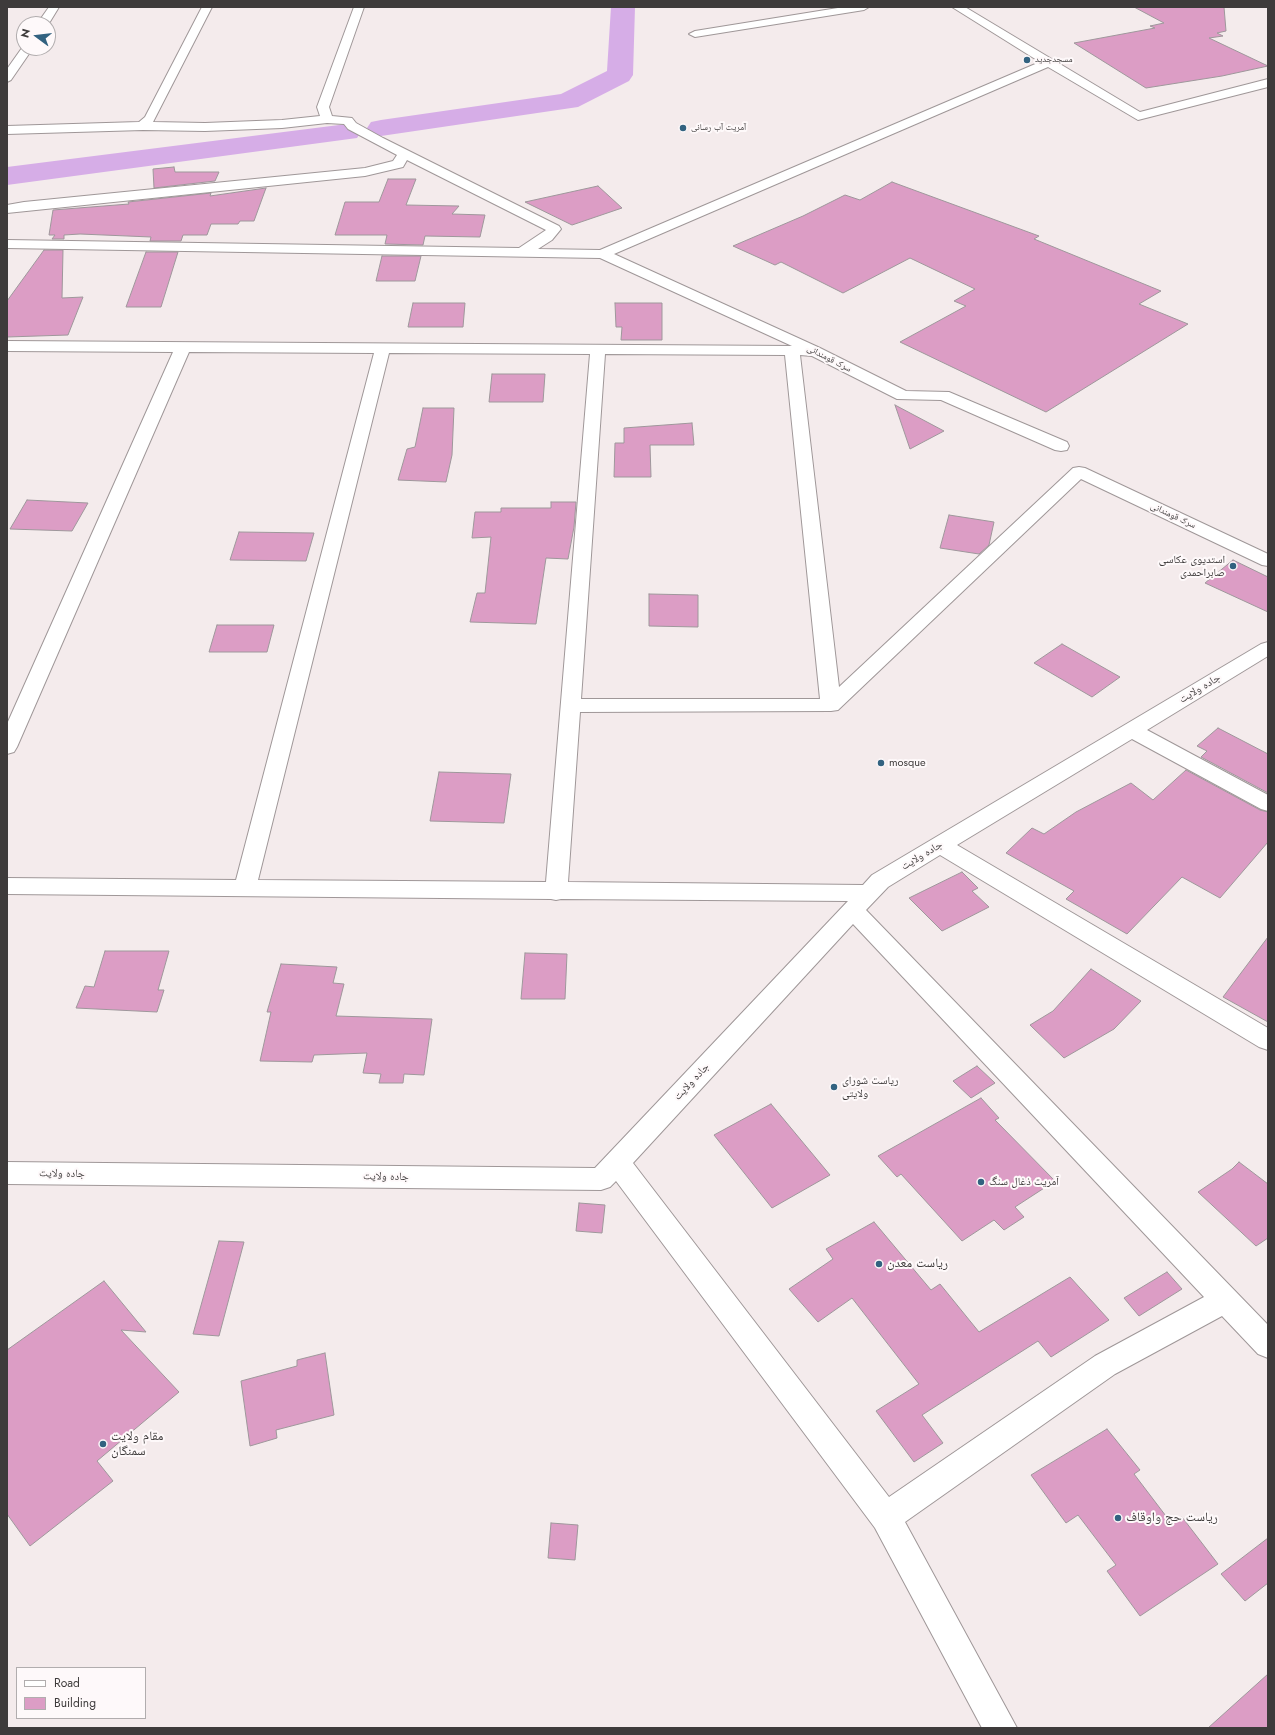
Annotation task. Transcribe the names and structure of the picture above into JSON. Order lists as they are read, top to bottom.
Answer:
{
  "streets": {
    "street": ["سرک قومندانی", "جاده ولایت"]
  },
  "places": [
    "مسجدجدید",
    "آمریت آب رسانی",
    "استدیوی عکاسی صابراحمدی",
    "mosque",
    "ریاست شورای ولایتی",
    "آمریت ذغال سنگ",
    "ریاست معدن",
    "مقام ولایت سمنگان",
    "ریاست حج واوقاف"
  ],
  "legend": ["Road", "Building"],
  "north": "left"
}
